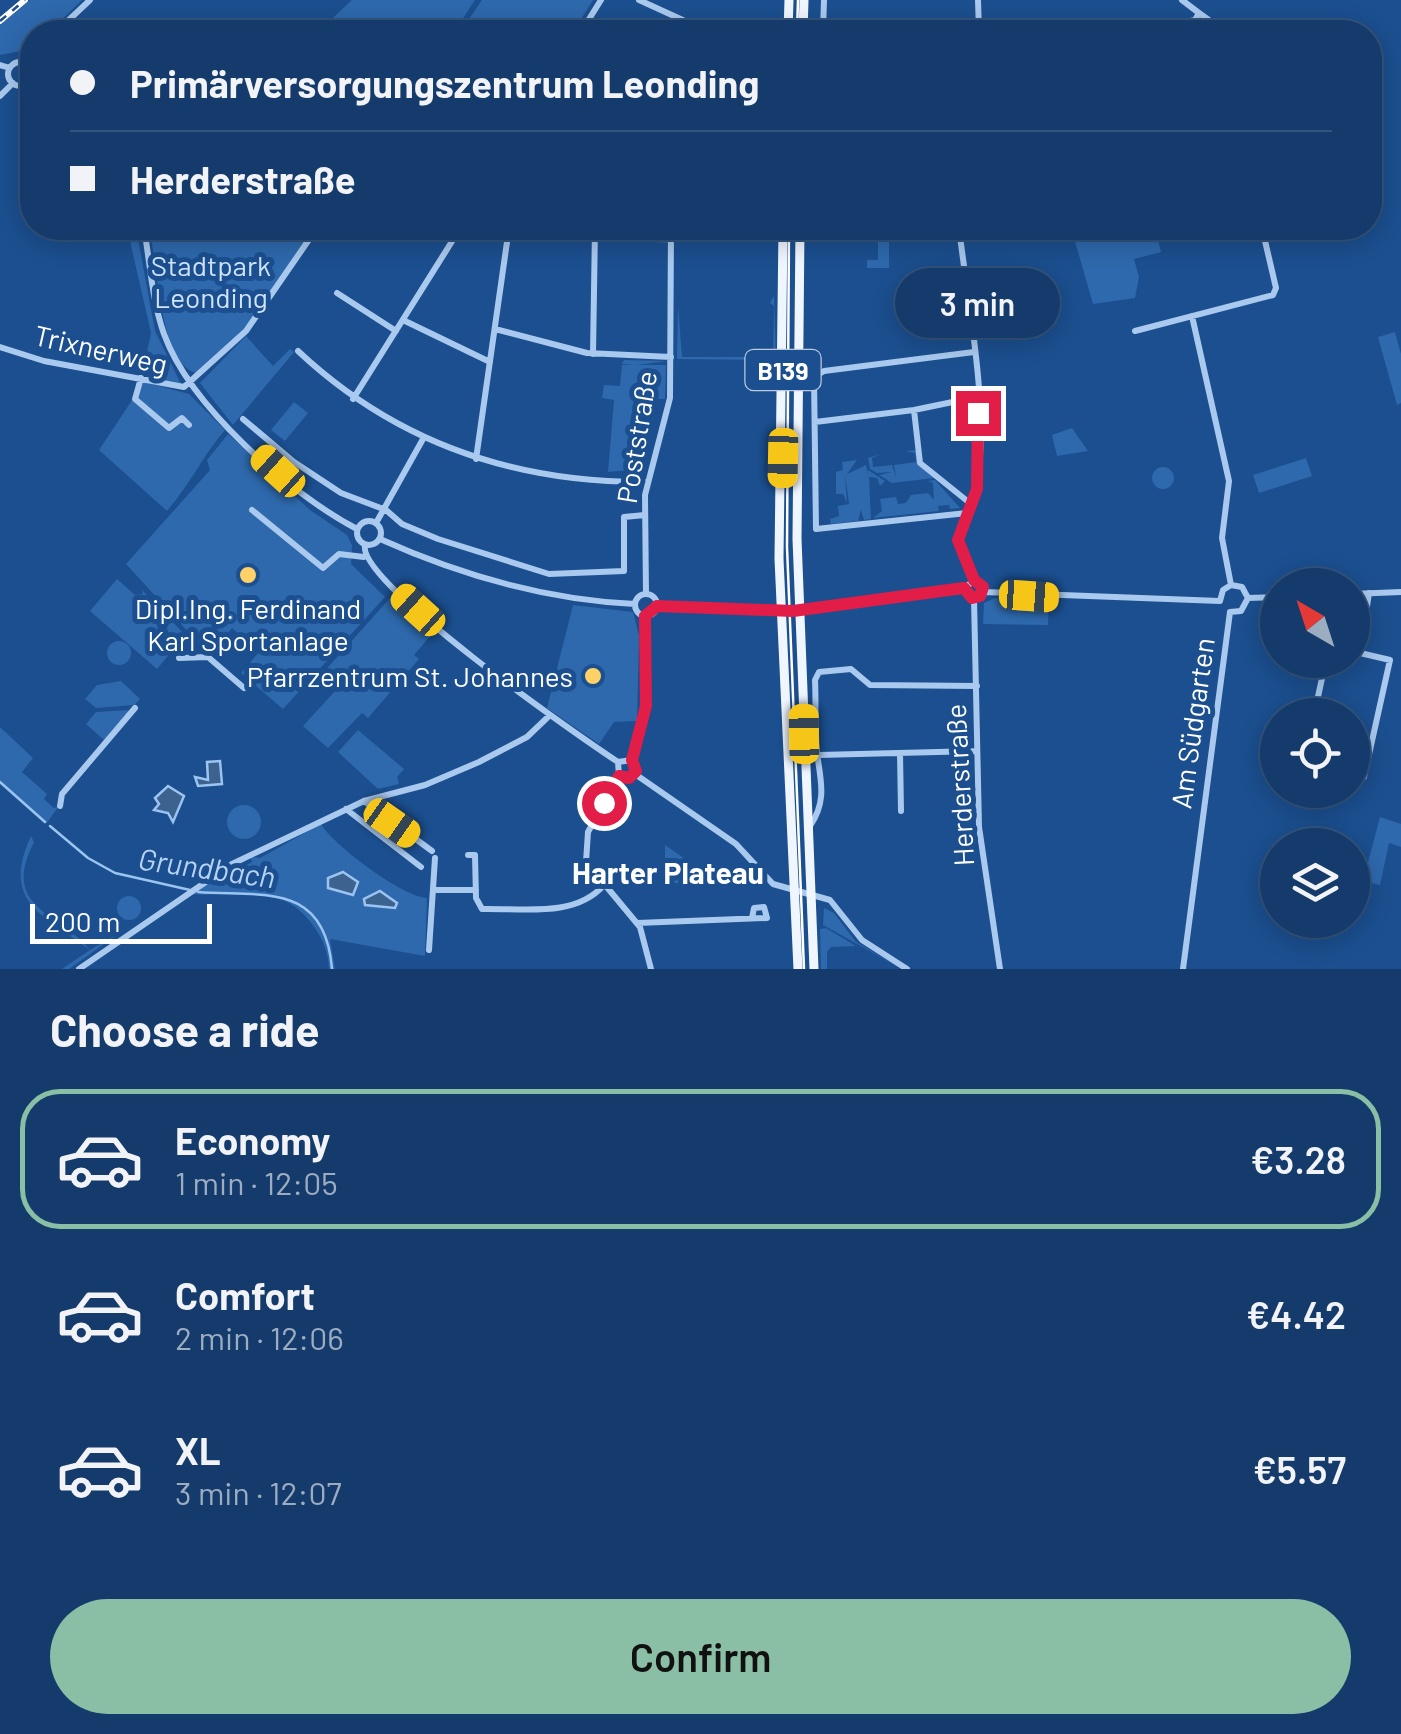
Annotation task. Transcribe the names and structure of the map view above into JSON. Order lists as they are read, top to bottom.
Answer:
{
  "streets": {
    "main road": ["B139"],
    "street": [
      "Trixnerweg",
      "Poststraße",
      "Am Südgarten",
      "Herderstraße"
    ]
  },
  "districts": ["Harter Plateau"],
  "water": ["Grundbach"],
  "parks": ["Stadtpark Leonding"],
  "places": ["Dipl.Ing. Ferdinand Karl Sportanlage", "Pfarrzentrum St. Johannes"],
  "scale_bar": "200 m",
  "north": "top left",
  "page": {
    "banner": ["Primärversorgungszentrum Leonding", "Herderstraße"],
    "bubble": "3 min",
    "scale": "200 m",
    "heading": "Choose a ride",
    "list": [
      {
        "name": "Economy",
        "note": "1 min · 12:05",
        "value": "€3.28"
      },
      {
        "name": "Comfort",
        "note": "2 min · 12:06",
        "value": "€4.42"
      },
      {
        "name": "XL",
        "note": "3 min · 12:07",
        "value": "€5.57"
      }
    ],
    "buttons": "Confirm"
  }
}
